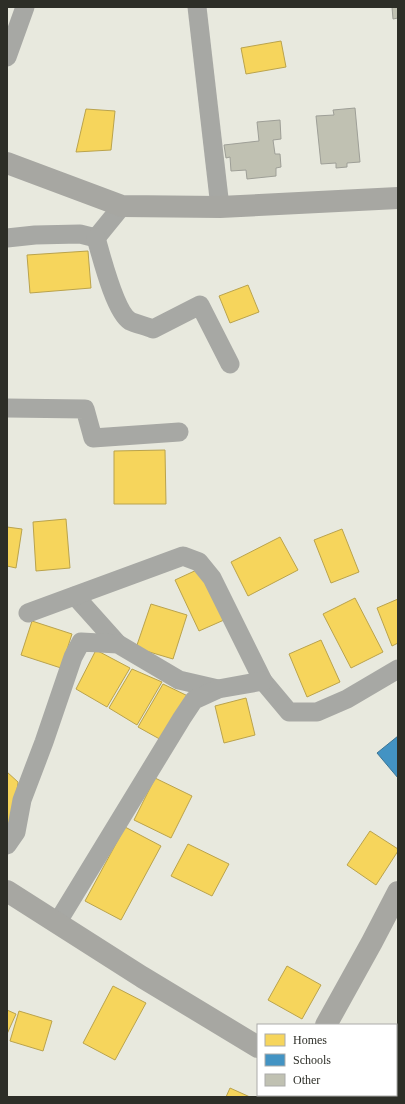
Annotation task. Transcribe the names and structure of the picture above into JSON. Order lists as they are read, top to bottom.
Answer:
{
  "legend": ["Homes", "Schools", "Other"]
}
